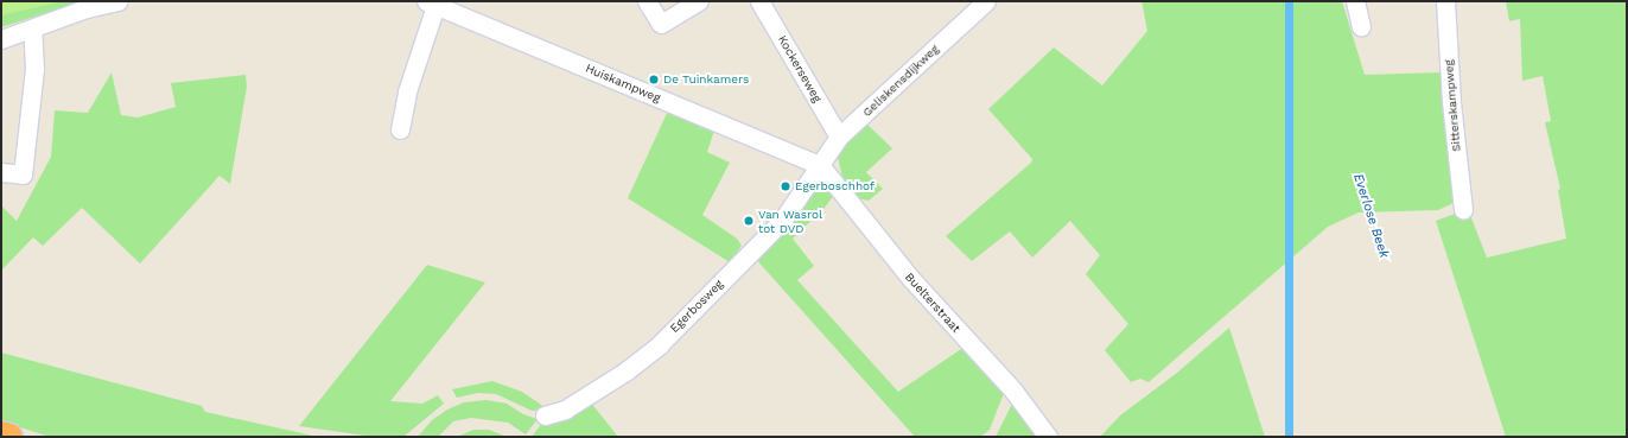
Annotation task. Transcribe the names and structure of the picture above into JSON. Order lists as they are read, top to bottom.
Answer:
{
  "streets": {
    "street": [
      "Kockerseweg",
      "Geliskensdijkweg",
      "Huiskampweg",
      "Sitterskampweg",
      "Buelterstraat",
      "Egerbosweg"
    ]
  },
  "crossings": [
    ["Kockerseweg", "Geliskensdijkweg"],
    ["Geliskensdijkweg", "Huiskampweg"],
    ["Geliskensdijkweg", "Buelterstraat"],
    ["Geliskensdijkweg", "Egerbosweg"],
    ["Huiskampweg", "Buelterstraat"],
    ["Huiskampweg", "Egerbosweg"],
    ["Buelterstraat", "Egerbosweg"]
  ],
  "water": ["Everlose Beek"],
  "places": ["De Tuinkamers", "Egerboschhof", "Van Wasrol tot DVD"]
}
